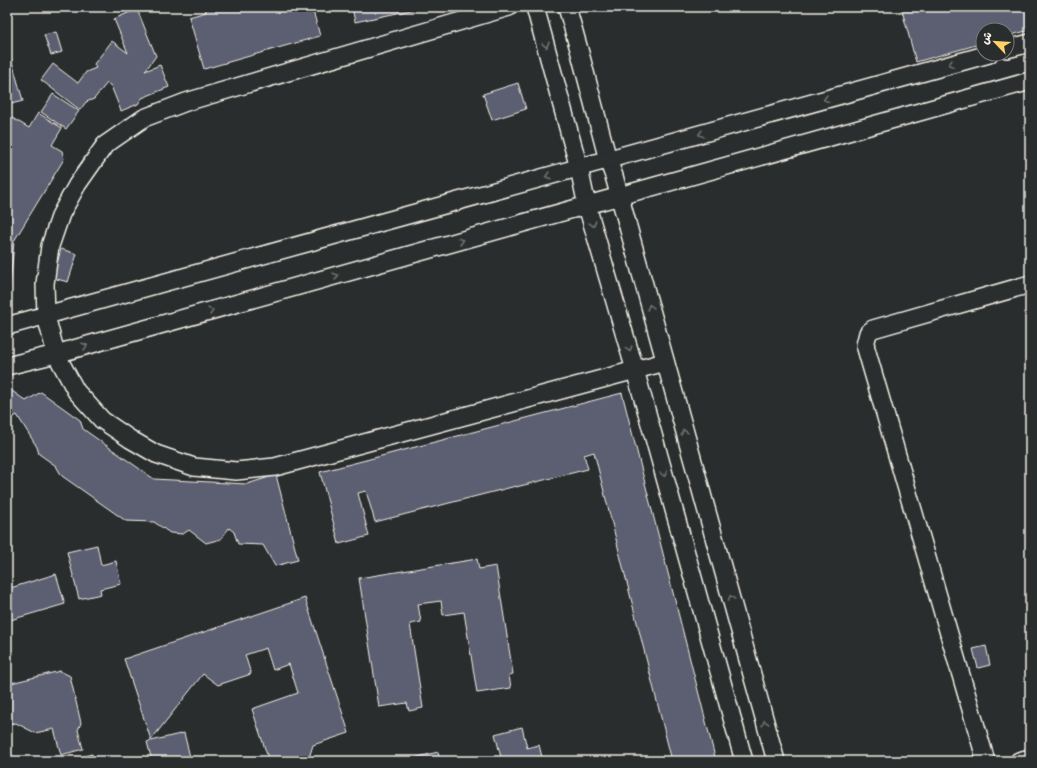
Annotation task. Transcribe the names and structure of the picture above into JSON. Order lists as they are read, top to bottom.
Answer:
{
  "north": "top left"
}
